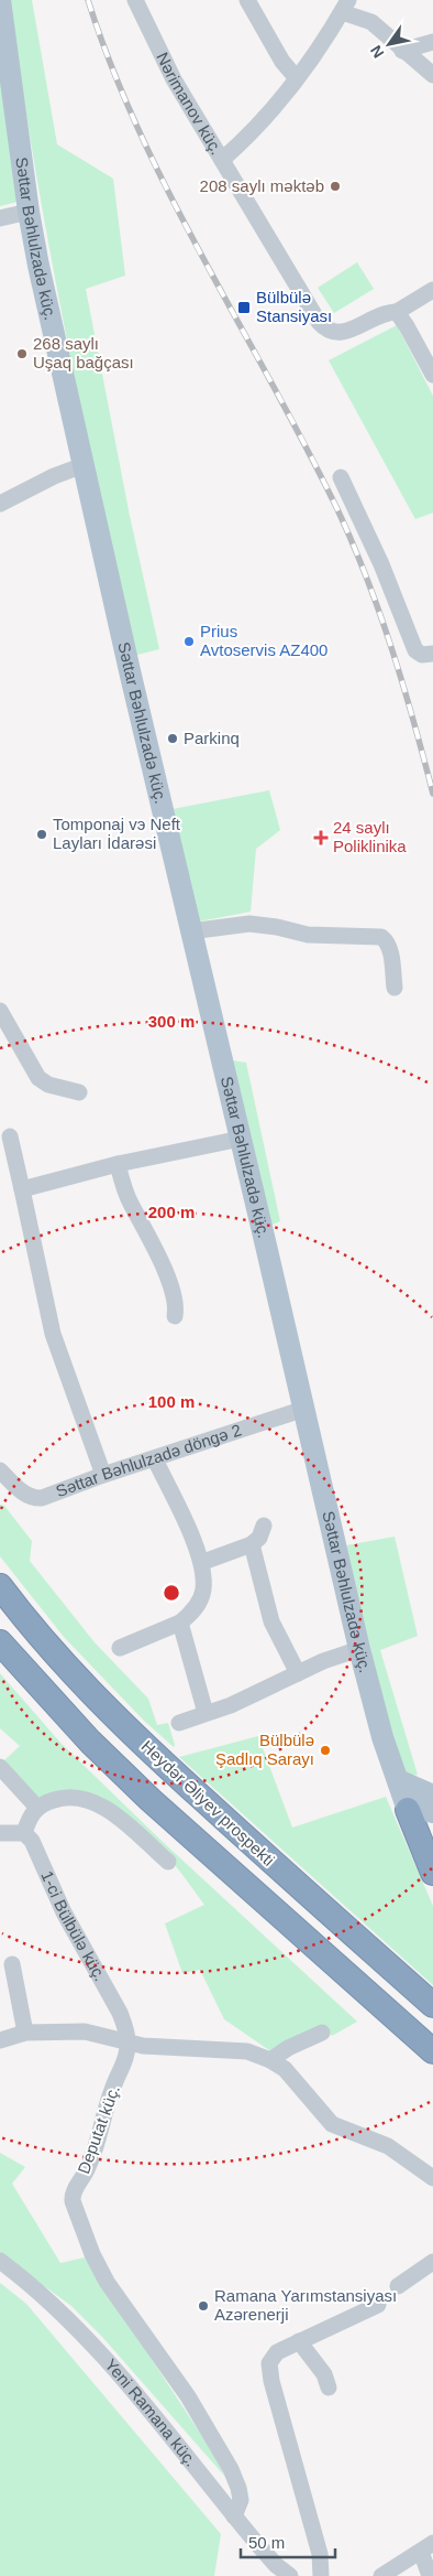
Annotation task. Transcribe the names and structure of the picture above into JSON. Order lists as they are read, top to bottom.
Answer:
{
  "streets": {
    "highway": ["Heydər Əliyev prospekti"],
    "main road": ["Səttar Bəhlulzadə küç."],
    "street": [
      "Nərimanov küç.",
      "Səttar Bəhlulzadə döngə 2",
      "1-ci Bülbülə küç.",
      "Deputat küç.",
      "Yeni Ramana küç."
    ]
  },
  "crossings": [
    ["Səttar Bəhlulzadə küç.", "Səttar Bəhlulzadə döngə 2"],
    ["1-ci Bülbülə küç.", "Deputat küç."],
    ["Deputat küç.", "Yeni Ramana küç."]
  ],
  "places": {
    "other": [
      "208 saylı məktəb",
      "268 saylı Uşaq bağçası",
      "Prius Avtoservis AZ400",
      "Parkinq",
      "Tomponaj vэ Neft Layları İdarəsi",
      "Bülbülə Şadlıq Sarayı",
      "Ramana Yarımstansiyası Azərenerji"
    ],
    "transit": ["Bülbülə Stansiyası"],
    "health": ["24 saylı Poliklinika"]
  },
  "scale_bar": "50 m",
  "north": "bottom left",
  "rings": ["300 m", "200 m", "100 m"]
}
